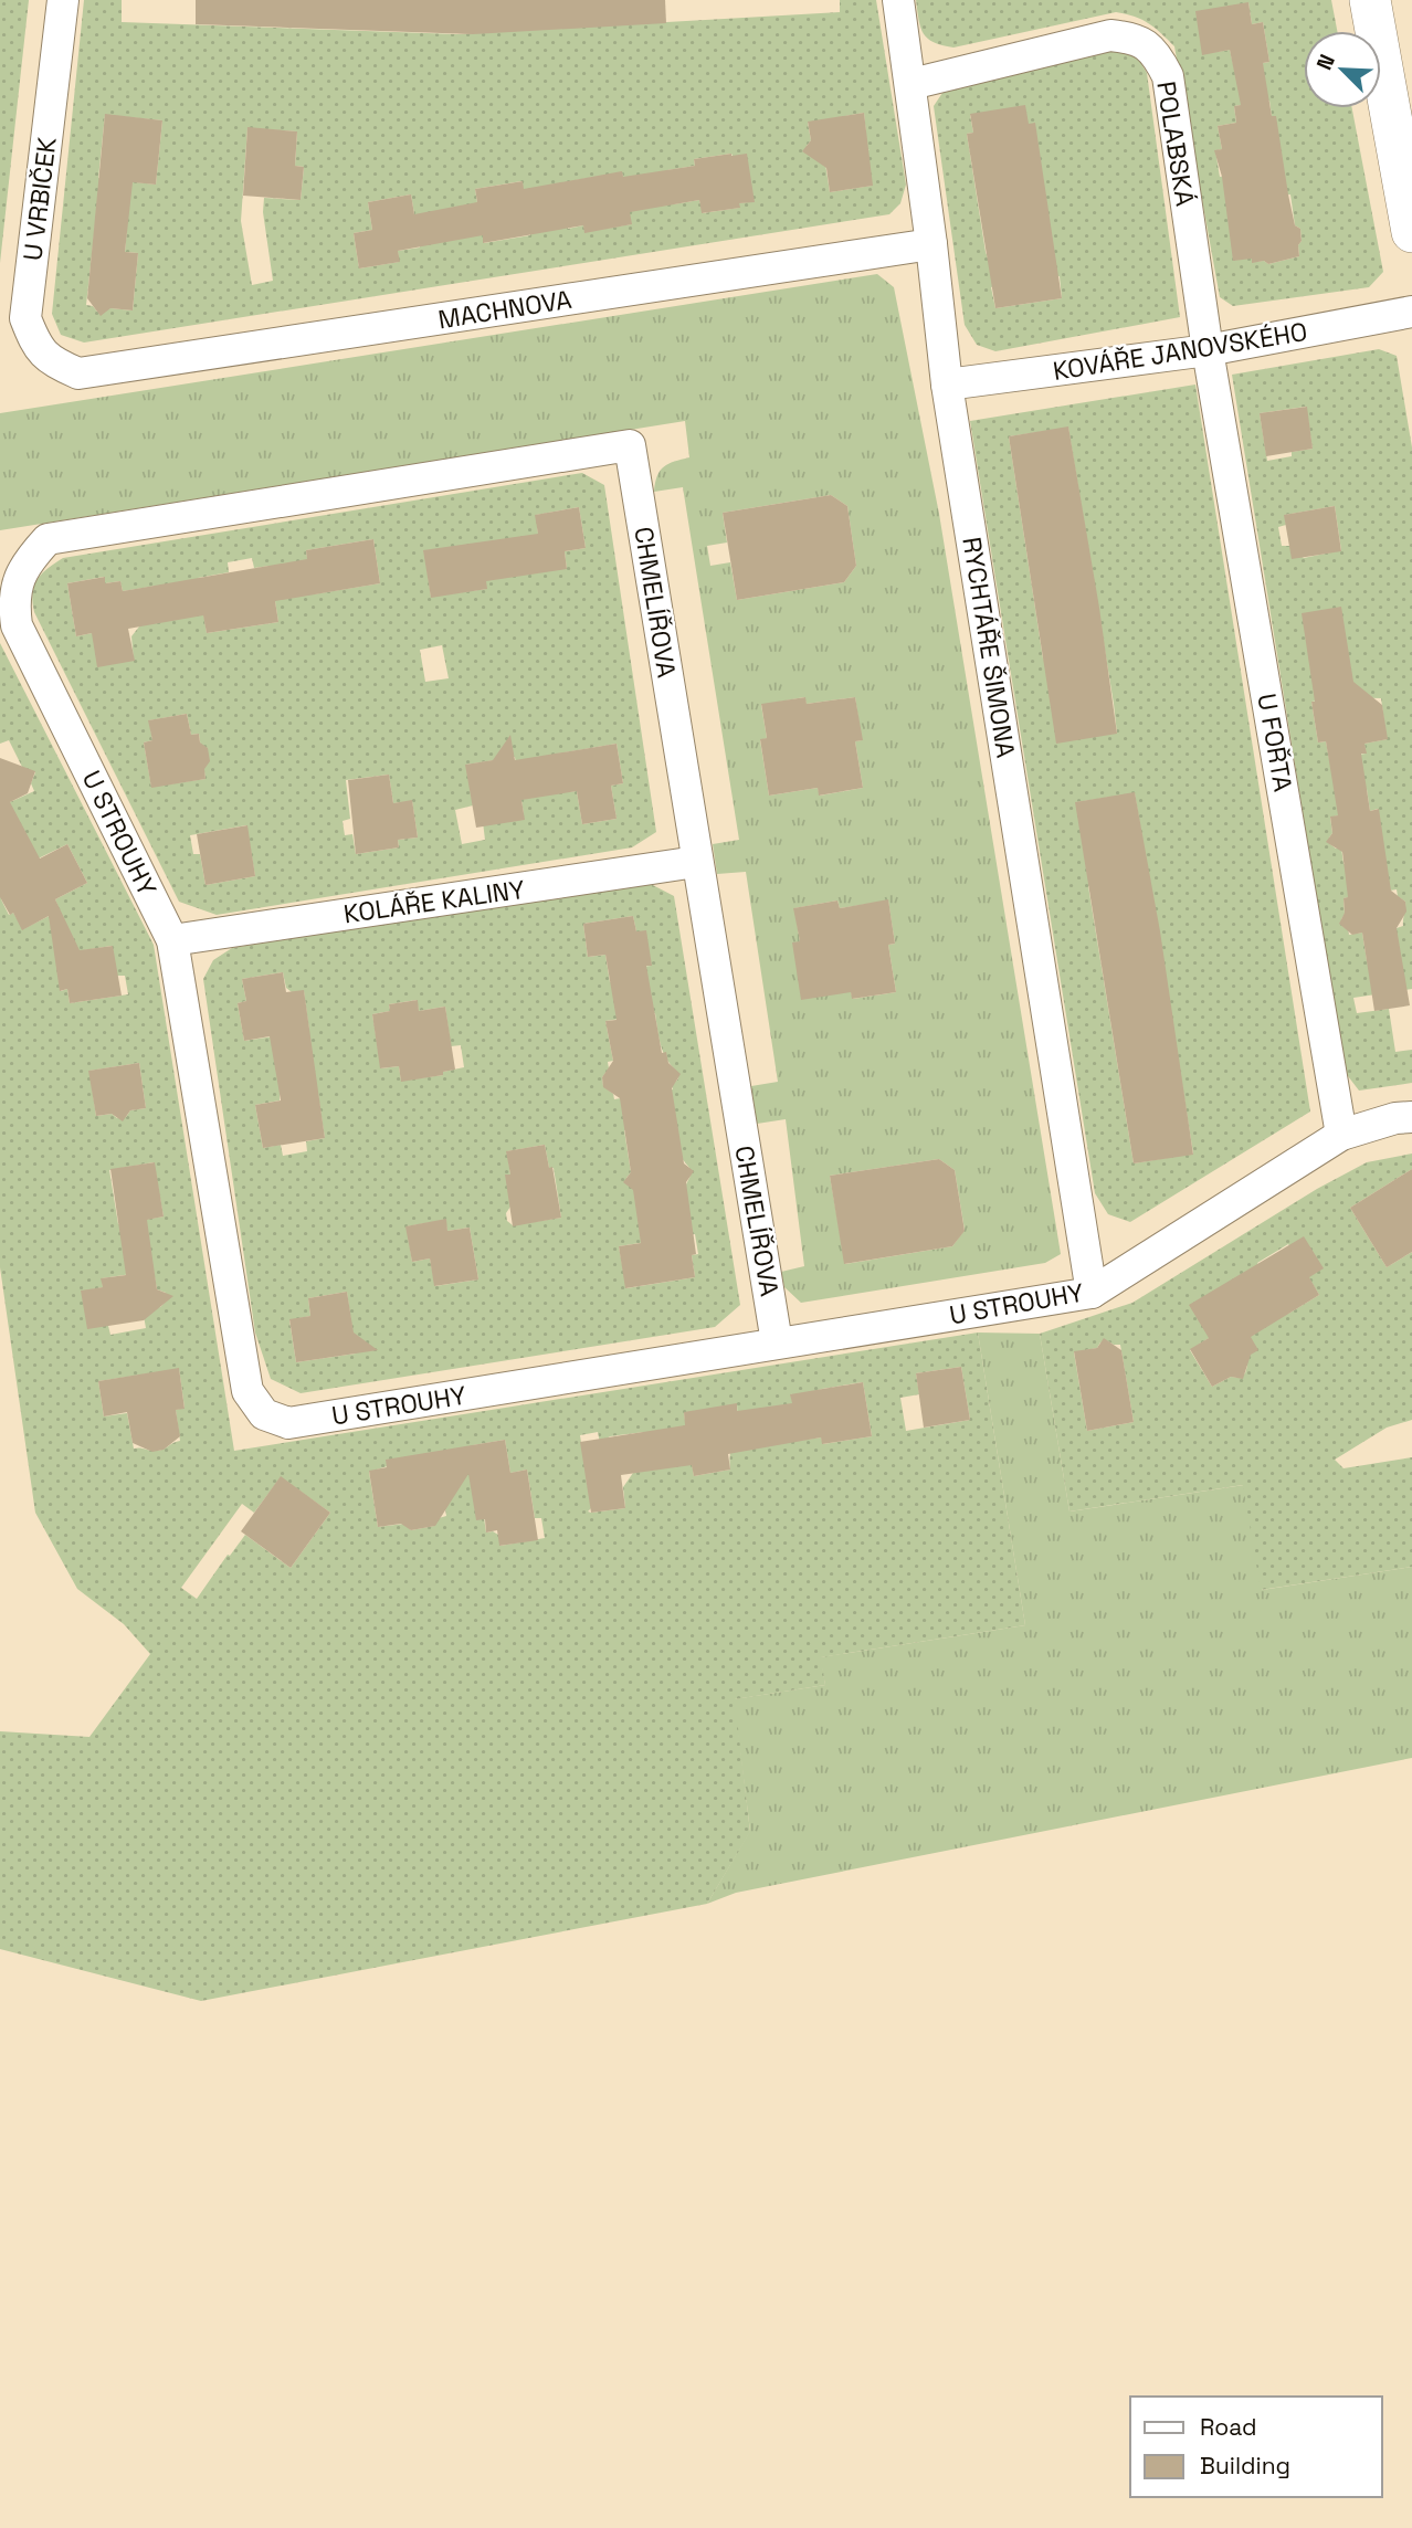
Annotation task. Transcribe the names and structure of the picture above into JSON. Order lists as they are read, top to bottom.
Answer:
{
  "streets": {
    "street": [
      "POLABSKÁ",
      "U VRBIČEK",
      "MACHNOVA",
      "KOVÁŘE JANOVSKÉHO",
      "CHMELÍŘOVA",
      "RYCHTÁŘE ŠIMONA",
      "U FOŘTA",
      "U STROUHY",
      "KOLÁŘE KALINY"
    ]
  },
  "crossings": [
    ["POLABSKÁ", "KOVÁŘE JANOVSKÉHO"],
    ["POLABSKÁ", "RYCHTÁŘE ŠIMONA"],
    ["POLABSKÁ", "U FOŘTA"],
    ["U VRBIČEK", "MACHNOVA"],
    ["MACHNOVA", "RYCHTÁŘE ŠIMONA"],
    ["KOVÁŘE JANOVSKÉHO", "RYCHTÁŘE ŠIMONA"],
    ["KOVÁŘE JANOVSKÉHO", "U FOŘTA"],
    ["CHMELÍŘOVA", "U STROUHY"],
    ["CHMELÍŘOVA", "KOLÁŘE KALINY"],
    ["RYCHTÁŘE ŠIMONA", "U STROUHY"],
    ["U FOŘTA", "U STROUHY"],
    ["U STROUHY", "KOLÁŘE KALINY"]
  ],
  "legend": ["Road", "Building"],
  "north": "top left"
}
